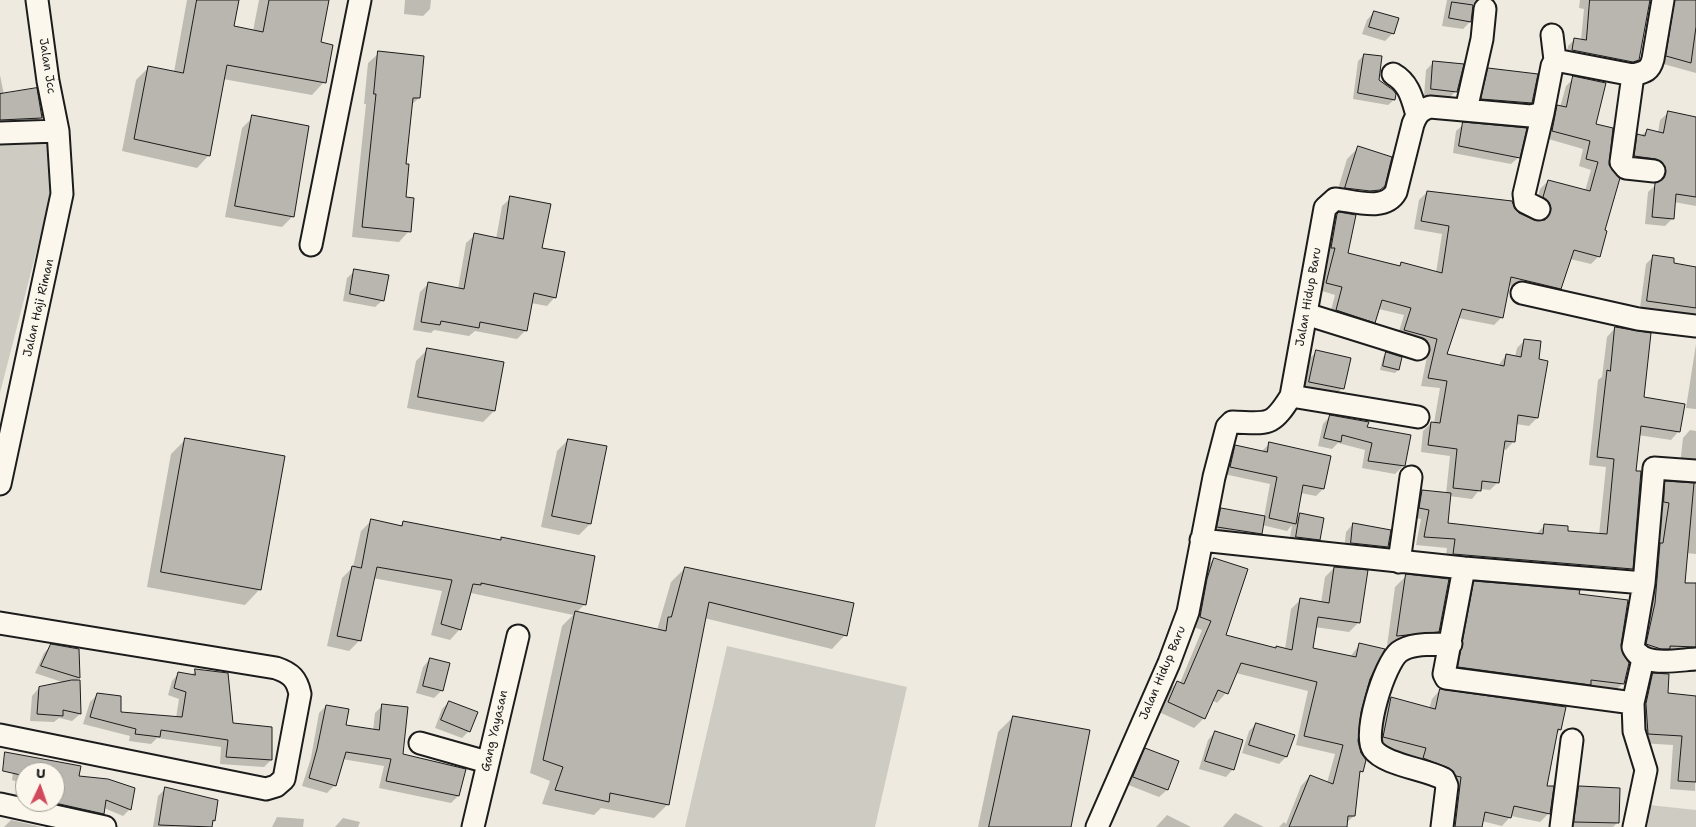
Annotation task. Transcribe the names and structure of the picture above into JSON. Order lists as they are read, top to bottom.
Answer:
{
  "streets": {
    "street": [
      "Jalan Jcc",
      "Jalan Hidup Baru",
      "Jalan Haji Riman",
      "Gang Yayasan"
    ]
  },
  "crossings": [
    ["Jalan Jcc", "Jalan Haji Riman"]
  ],
  "north": "top"
}
